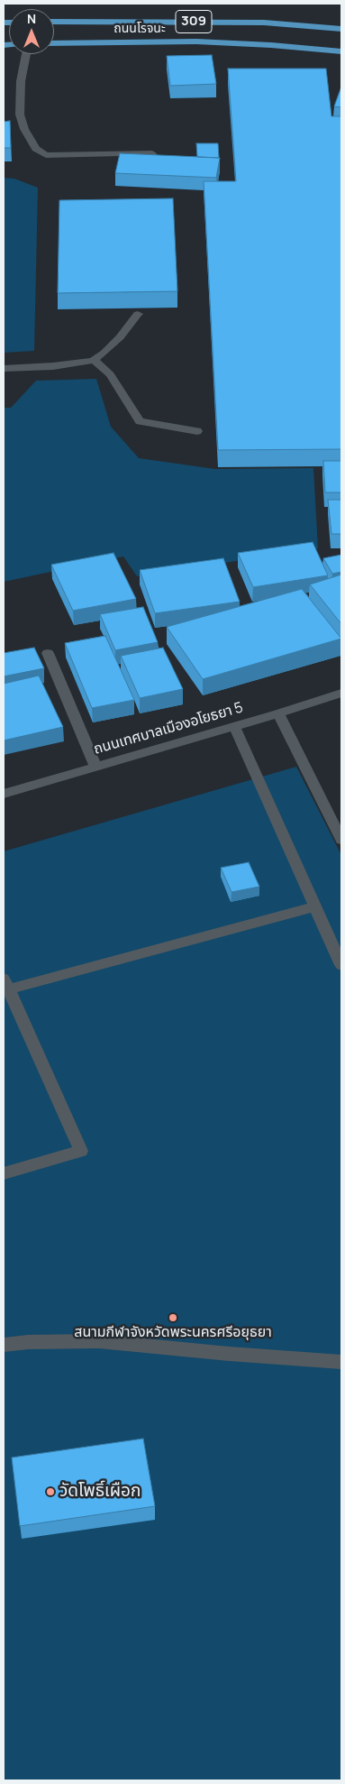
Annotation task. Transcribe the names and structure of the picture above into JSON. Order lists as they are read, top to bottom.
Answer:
{
  "streets": {
    "main road": ["309", "ถนนโรจนะ"],
    "street": ["ถนนเทศบาลเมืองอโยธยา 5"]
  },
  "places": ["สนามกีฬาจังหวัดพระนครศรีอยุธยา", "วัดโพธิ์เผือก"],
  "north": "top"
}
